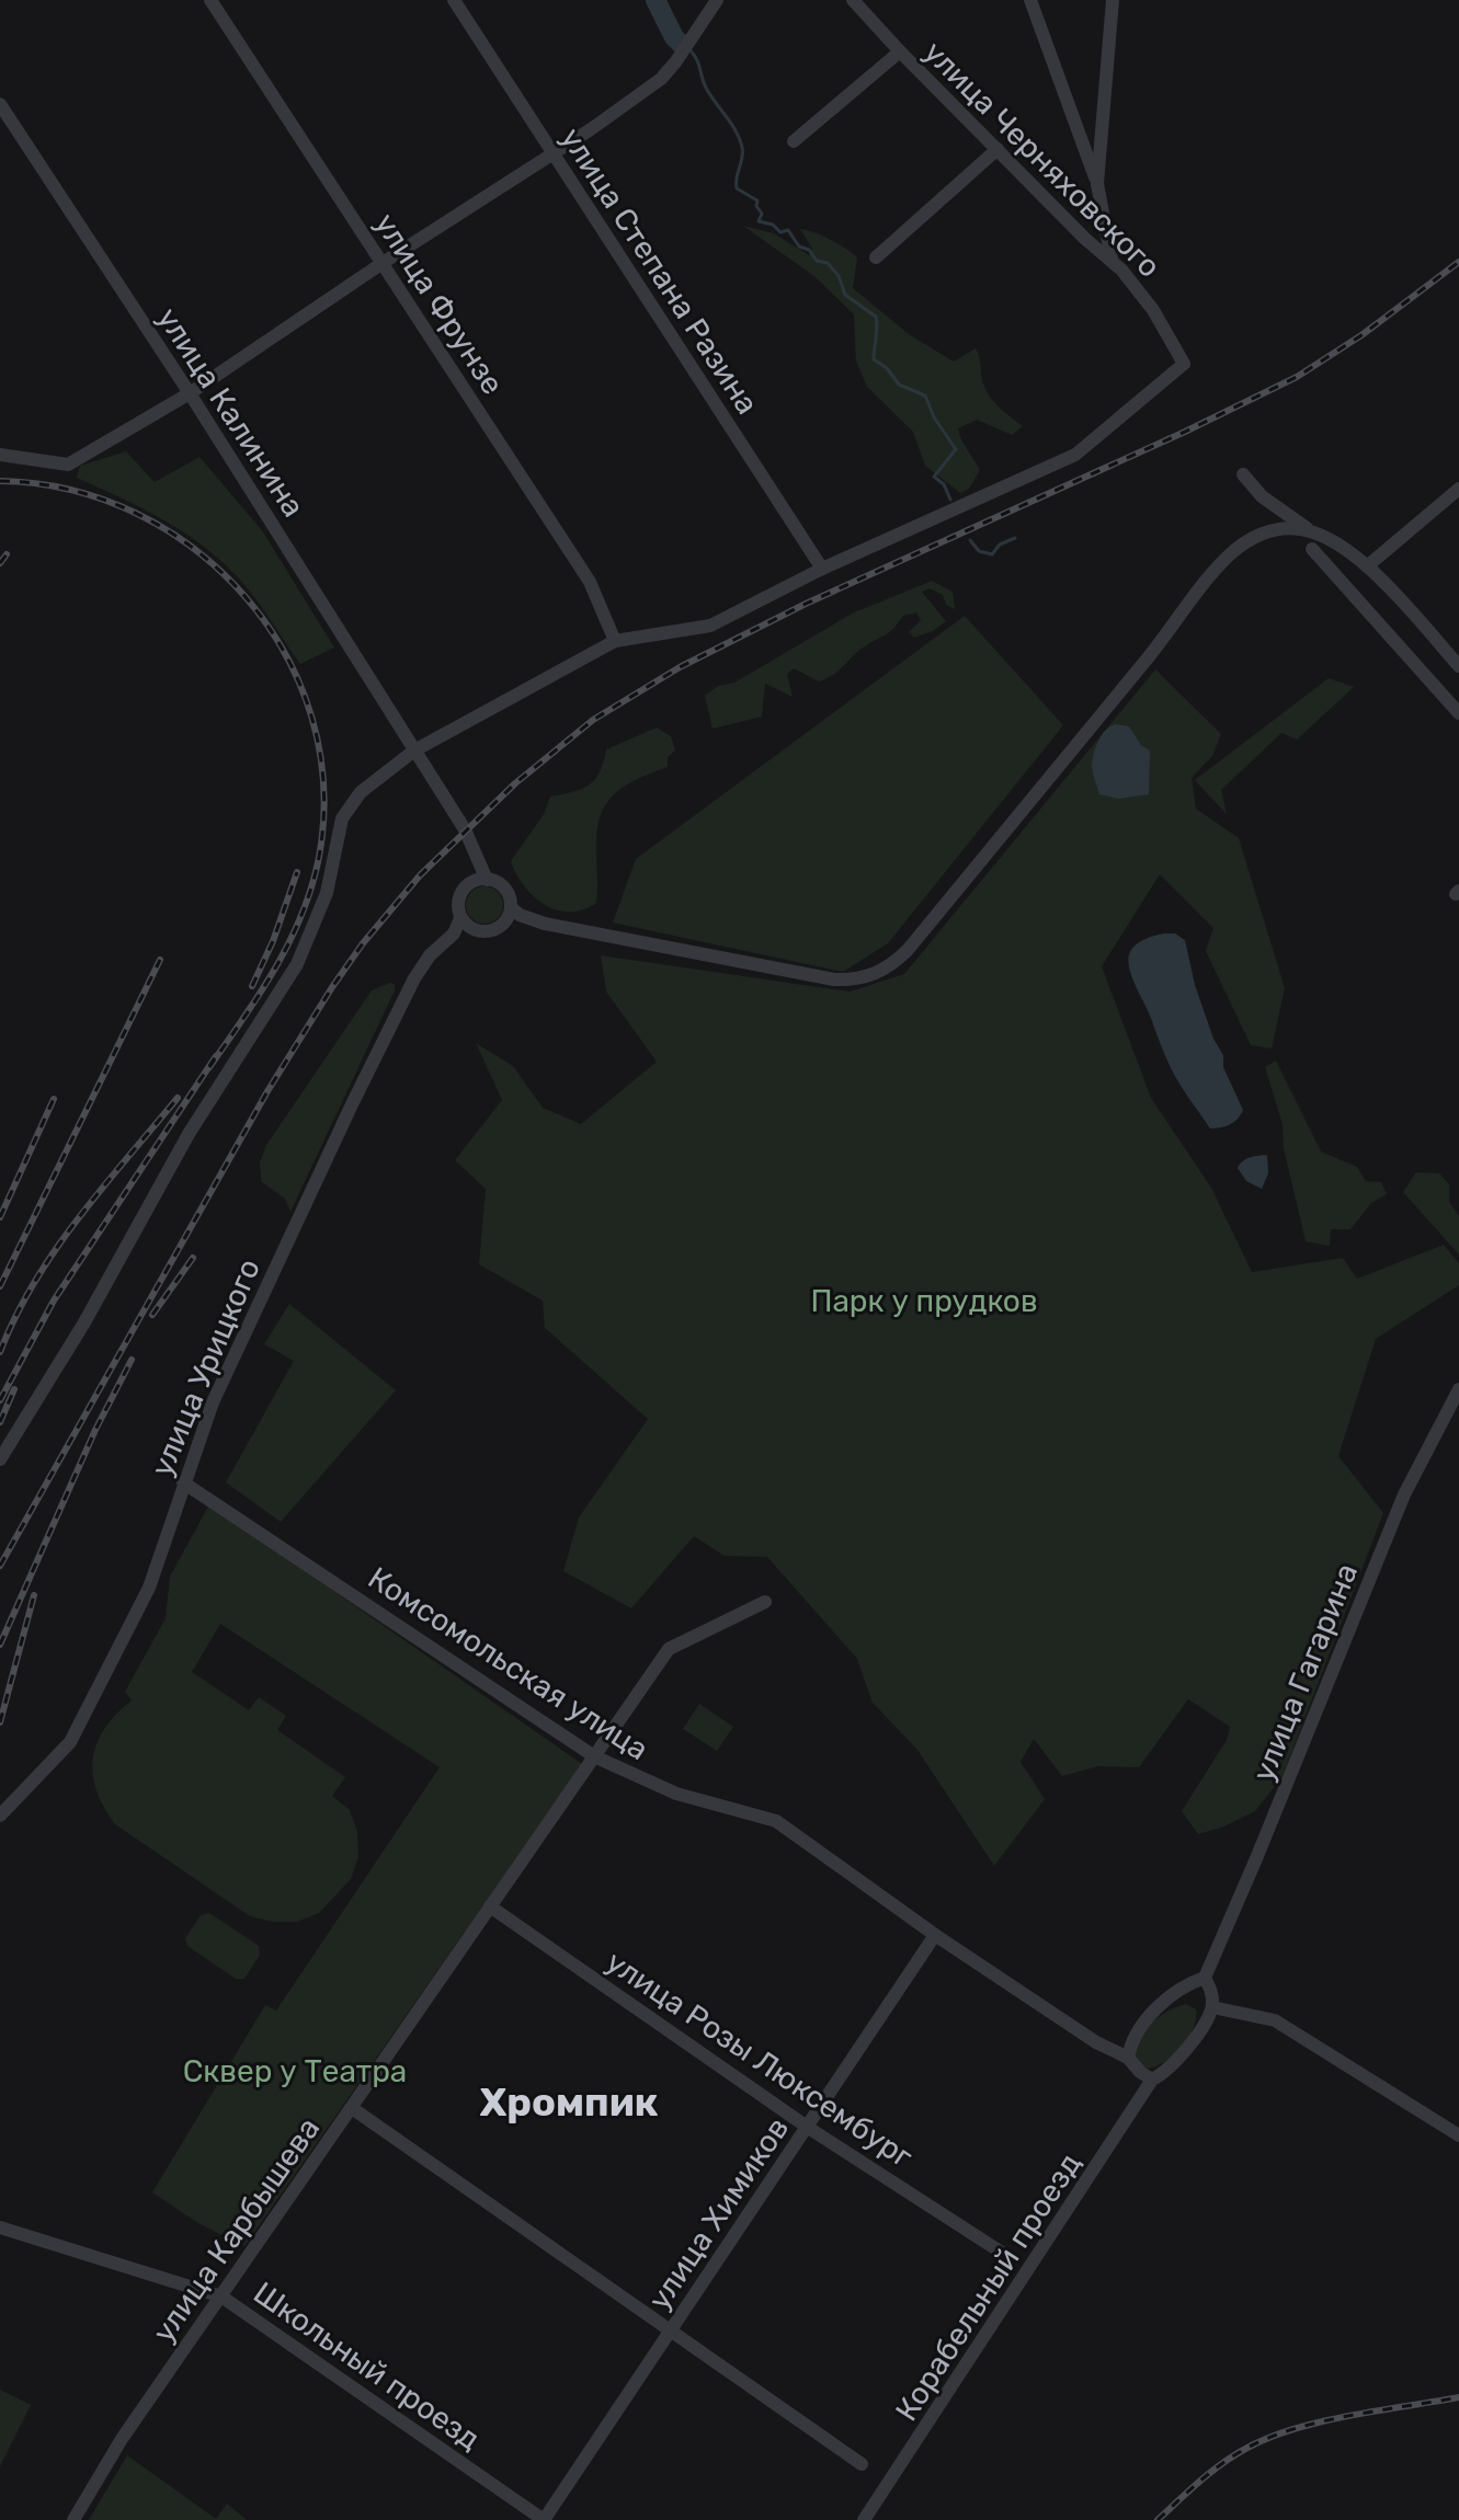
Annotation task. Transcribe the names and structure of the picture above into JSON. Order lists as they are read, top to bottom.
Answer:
{
  "streets": {
    "street": [
      "улица Черняховского",
      "улица Степана Разина",
      "улица Фрунзе",
      "улица Калинина",
      "улица Урицкого",
      "Комсомольская улица",
      "улица Гагарина",
      "улица Розы Люксембург",
      "улица Химиков",
      "улица Карбышева",
      "Корабельный проезд",
      "Школьный проезд"
    ]
  },
  "crossings": [
    ["улица Черняховского", "улица Степана Разина"],
    ["улица Калинина", "улица Урицкого"],
    ["улица Урицкого", "Комсомольская улица"],
    ["Комсомольская улица", "улица Химиков"],
    ["Комсомольская улица", "улица Карбышева"],
    ["Комсомольская улица", "Корабельный проезд"],
    ["улица Розы Люксембург", "улица Химиков"],
    ["улица Розы Люксембург", "улица Карбышева"],
    ["улица Химиков", "Школьный проезд"],
    ["улица Карбышева", "Школьный проезд"]
  ],
  "districts": ["Хромпик"],
  "parks": ["Парк у прудков", "Сквер у Театра"]
}
